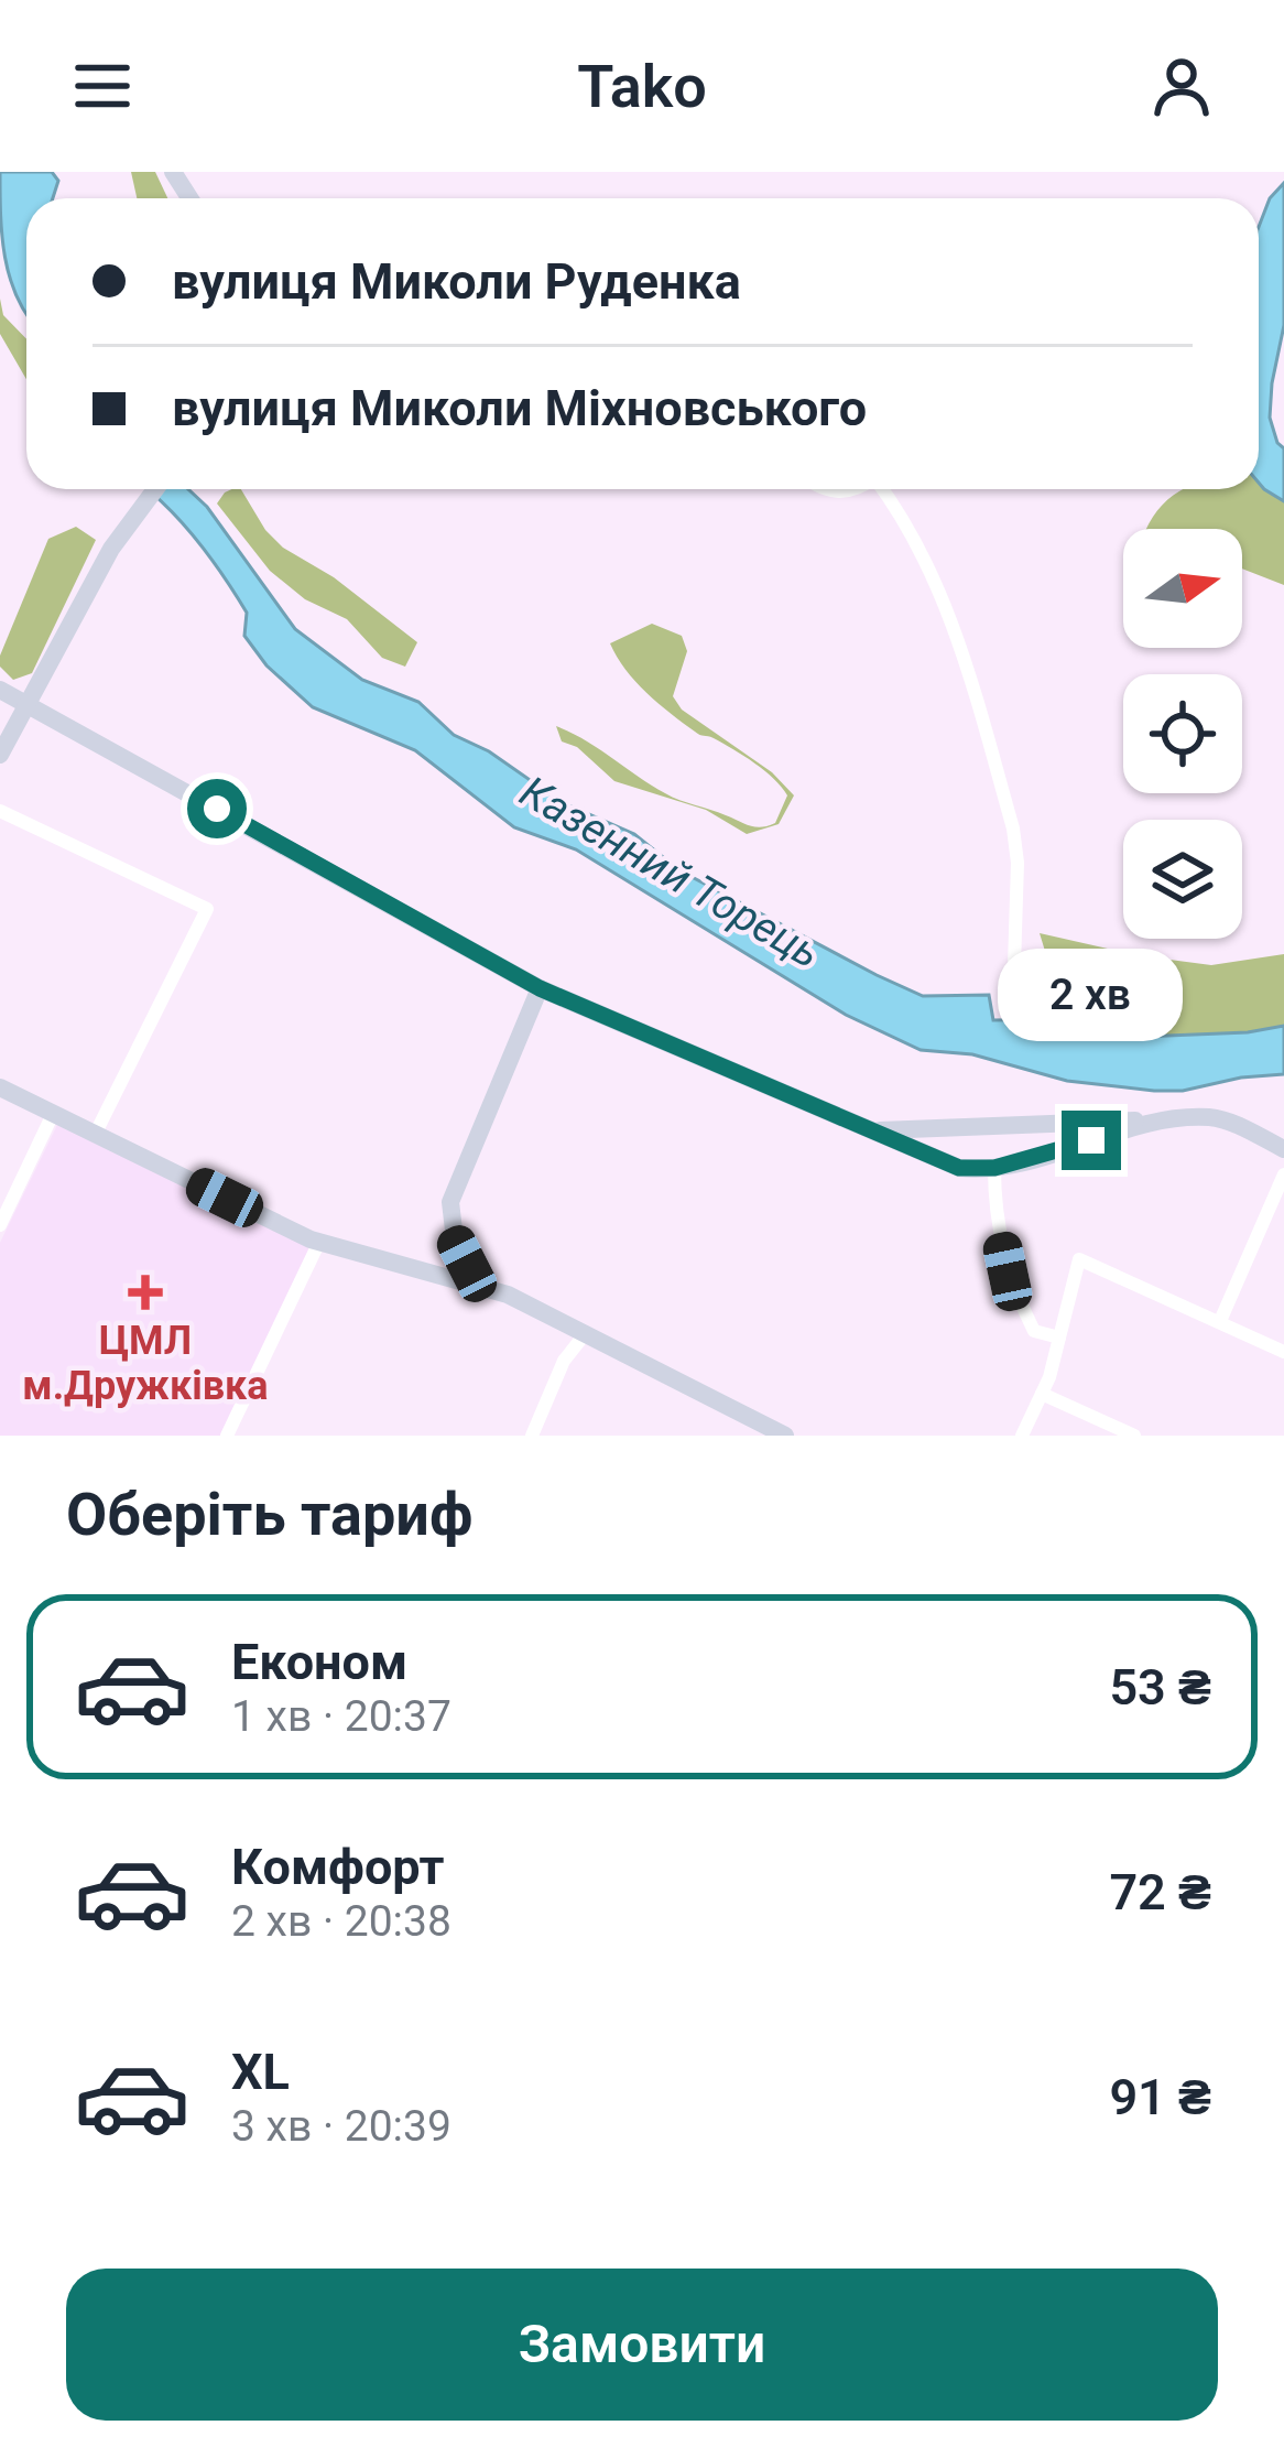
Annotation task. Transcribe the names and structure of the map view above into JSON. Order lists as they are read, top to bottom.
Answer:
{
  "water": ["Казенний Торець"],
  "places": {
    "health": ["ЦМЛ м.Дружківка"]
  },
  "north": "right",
  "page": {
    "header": "Tako",
    "banner": ["вулиця Миколи Руденка", "вулиця Миколи Міхновського"],
    "bubble": "2 хв",
    "heading": "Оберіть тариф",
    "list": [
      {
        "name": "Економ",
        "note": "1 хв · 20:37",
        "value": "53 ₴"
      },
      {
        "name": "Комфорт",
        "note": "2 хв · 20:38",
        "value": "72 ₴"
      },
      {
        "name": "XL",
        "note": "3 хв · 20:39",
        "value": "91 ₴"
      }
    ],
    "buttons": "Замовити"
  }
}
